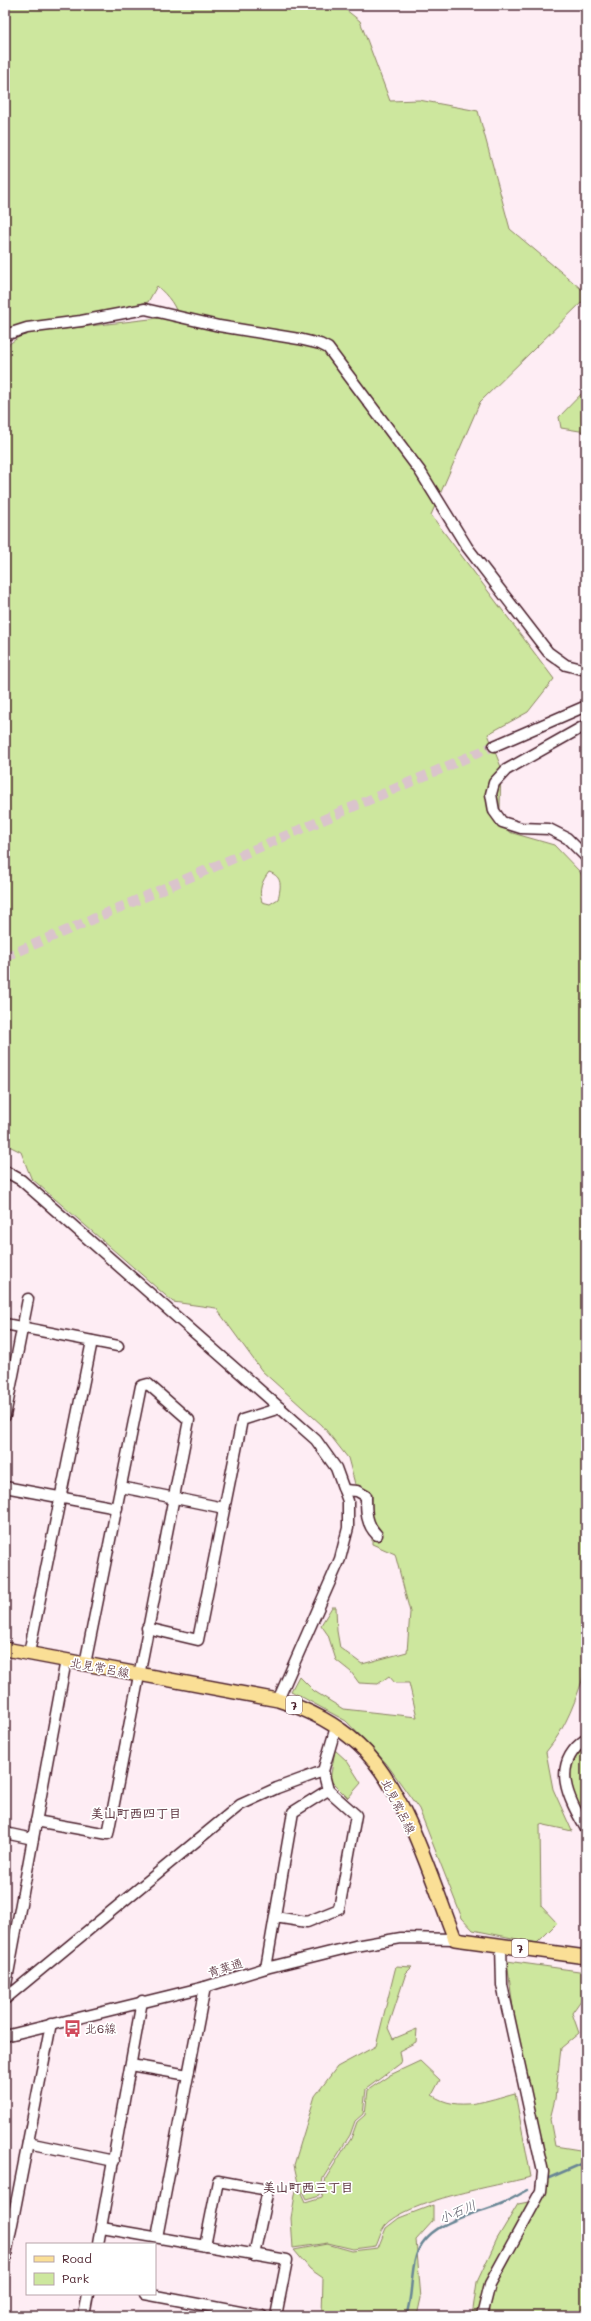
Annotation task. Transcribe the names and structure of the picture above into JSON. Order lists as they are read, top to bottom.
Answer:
{
  "streets": {
    "main road": ["北見常呂線", "7"],
    "street": ["青葉通"]
  },
  "crossings": [
    ["北見常呂線", "7"],
    ["北見常呂線", "青葉通"],
    ["7", "青葉通"]
  ],
  "districts": ["美山町西四丁目", "美山町西三丁目"],
  "water": ["小石川"],
  "places": {
    "bus stop": ["北6線"]
  },
  "legend": ["Road", "Park"]
}
